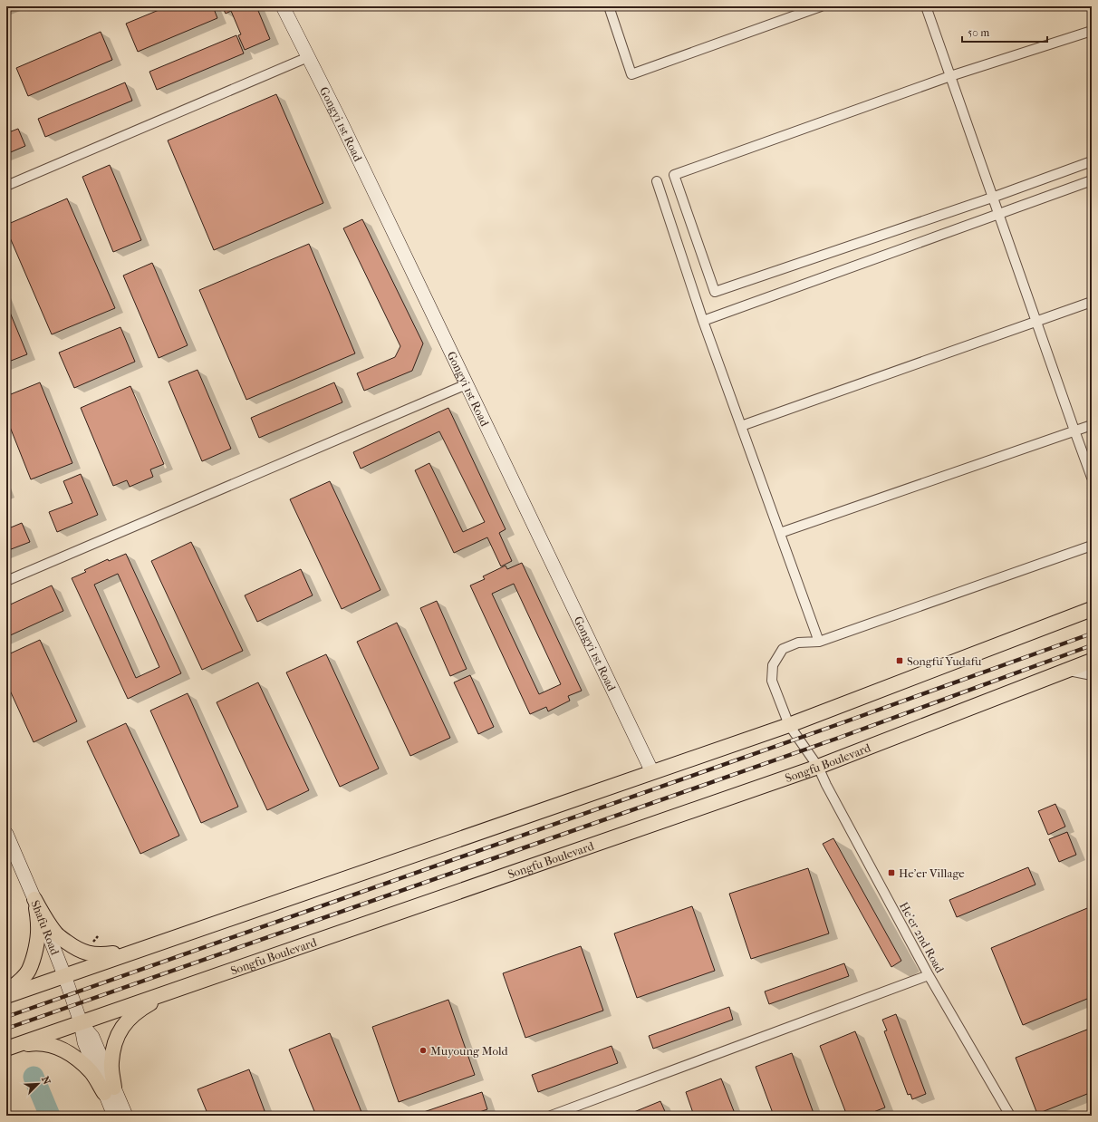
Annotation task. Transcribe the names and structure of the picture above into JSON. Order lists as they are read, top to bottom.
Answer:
{
  "streets": {
    "main road": ["Songfu Boulevard"],
    "street": ["Gongyi 1st Road", "Shafu Road", "He'er 2nd Road"]
  },
  "crossings": [
    ["Songfu Boulevard", "Shafu Road"],
    ["Songfu Boulevard", "He'er 2nd Road"]
  ],
  "places": {
    "transit": ["Songfu Yudafu", "He'er Village"],
    "other": ["Muyoung Mold"]
  },
  "scale_bar": "50 m",
  "north": "top right"
}
